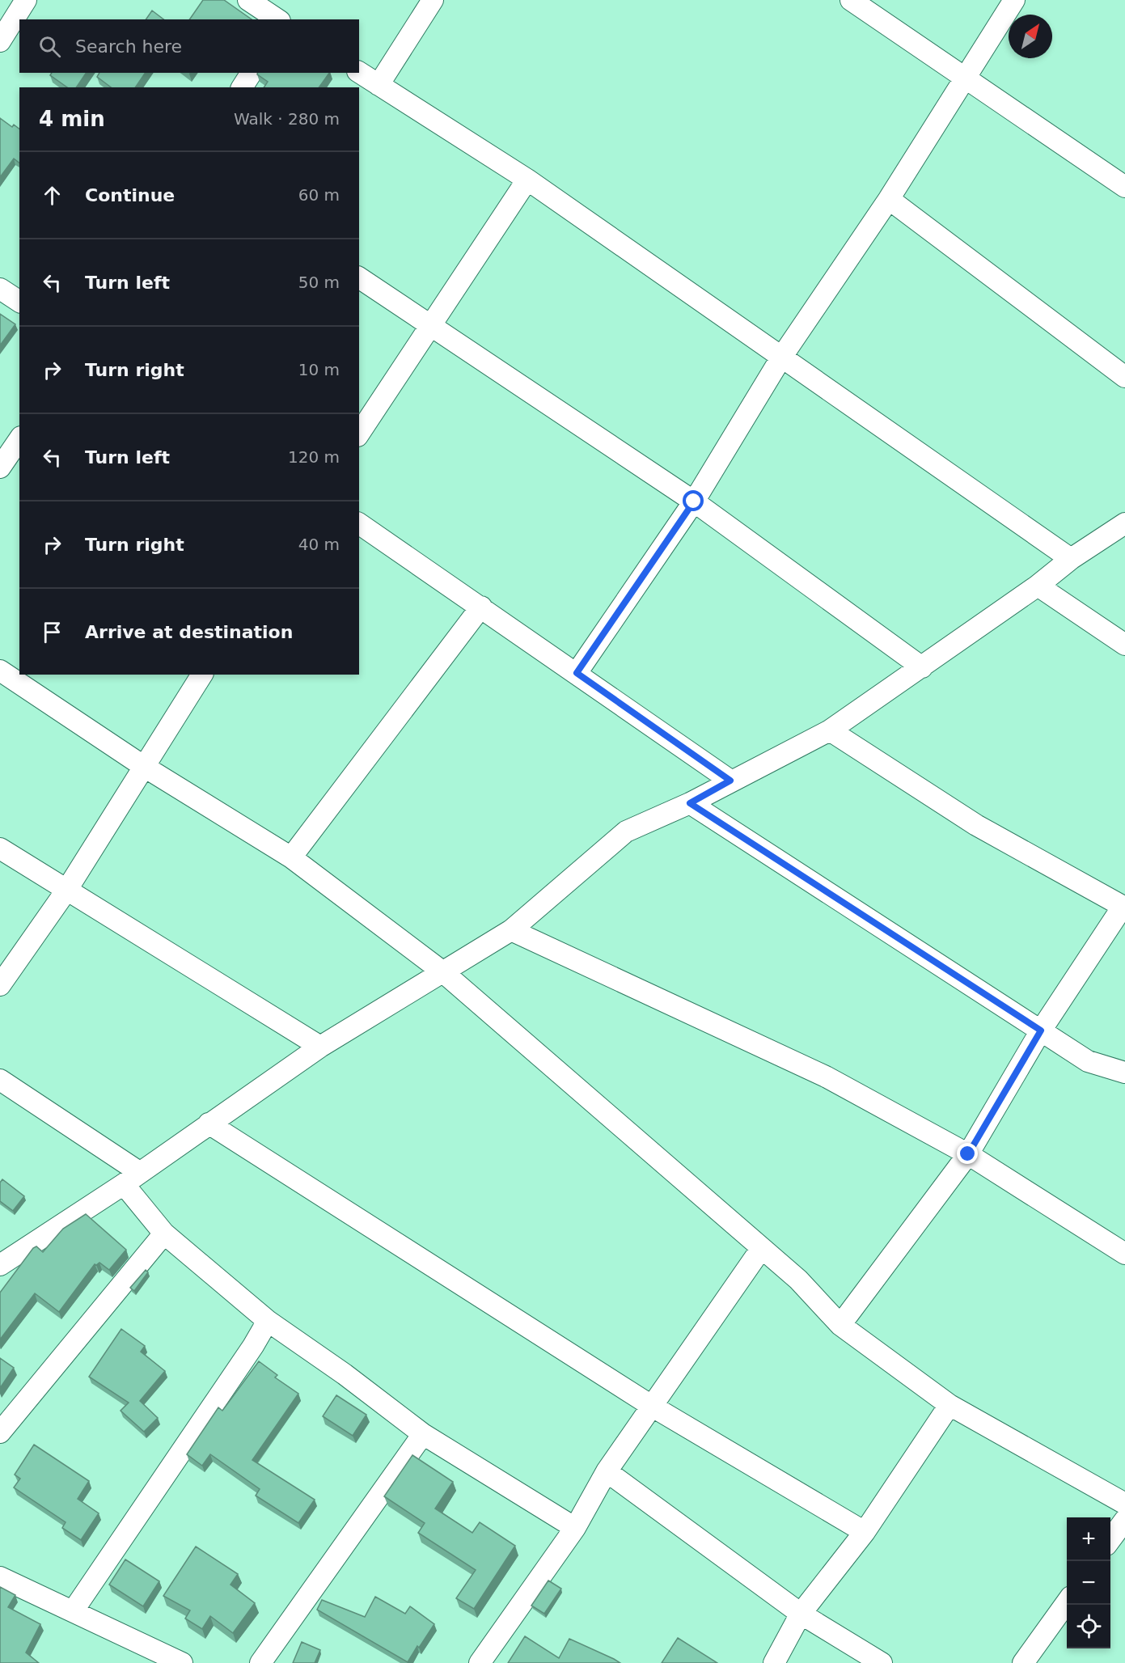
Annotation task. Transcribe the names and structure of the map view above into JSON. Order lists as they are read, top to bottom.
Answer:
{
  "north": "top right",
  "page": {
    "search": "Search here",
    "heading": ["4 min", "Walk · 280 m"],
    "list": [
      ["Continue", "60 m"],
      ["Turn left", "50 m"],
      ["Turn right", "10 m"],
      ["Turn left", "120 m"],
      ["Turn right", "40 m"],
      "Arrive at destination"
    ],
    "map_buttons": ["+", "−"]
  }
}
